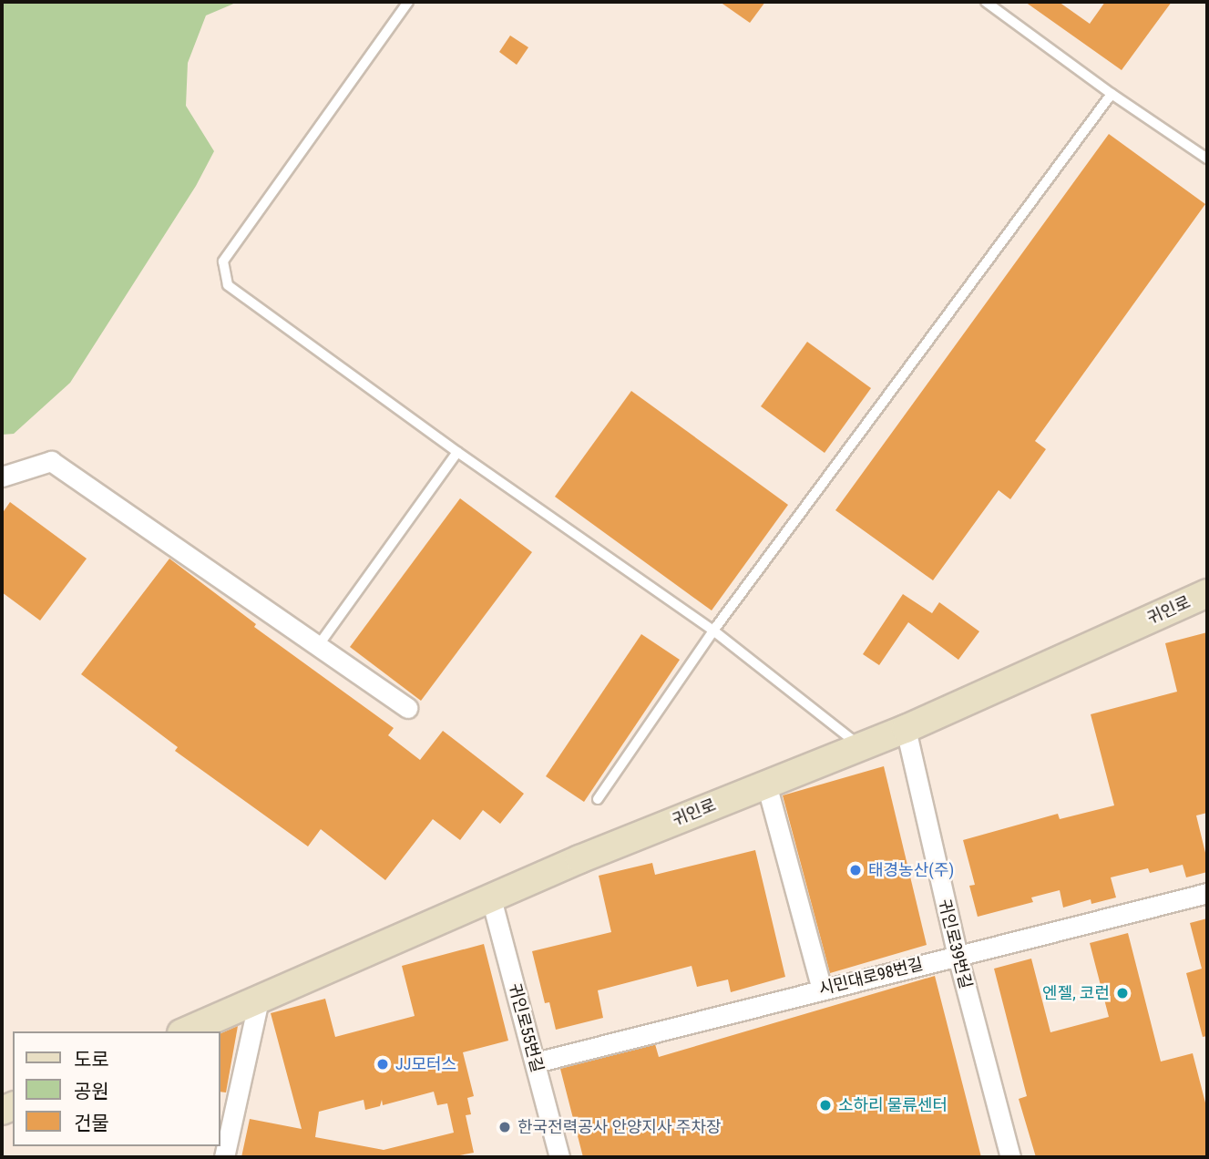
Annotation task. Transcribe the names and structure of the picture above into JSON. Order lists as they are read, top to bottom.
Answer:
{
  "streets": {
    "street": [
      "귀인로",
      "귀인로39번길",
      "시민대로98번길",
      "귀인로55번길"
    ]
  },
  "crossings": [
    ["귀인로", "귀인로39번길"],
    ["귀인로", "귀인로55번길"],
    ["귀인로39번길", "시민대로98번길"],
    ["시민대로98번길", "귀인로55번길"]
  ],
  "places": [
    "태경농산(주)",
    "엔젤, 코런",
    "JJ모터스",
    "소하리 물류센터",
    "한국전력공사 안양지사 주차장"
  ],
  "legend": ["도로", "공원", "건물"]
}
